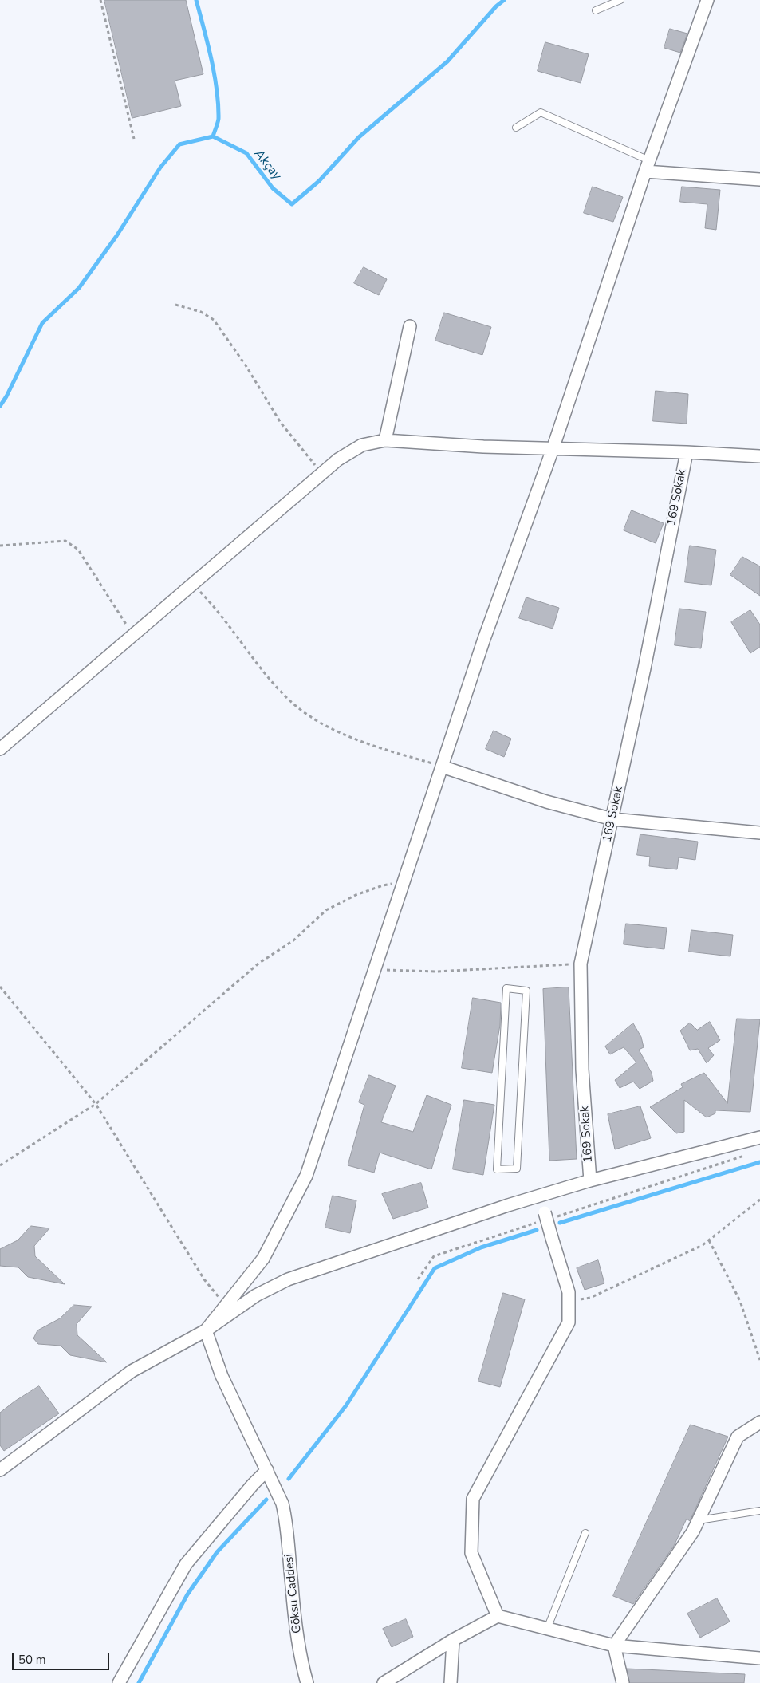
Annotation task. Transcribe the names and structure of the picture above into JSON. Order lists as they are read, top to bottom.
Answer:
{
  "streets": {
    "street": ["169 Sokak", "Göksu Caddesi"]
  },
  "water": ["Akçay"],
  "scale_bar": "50 m"
}
